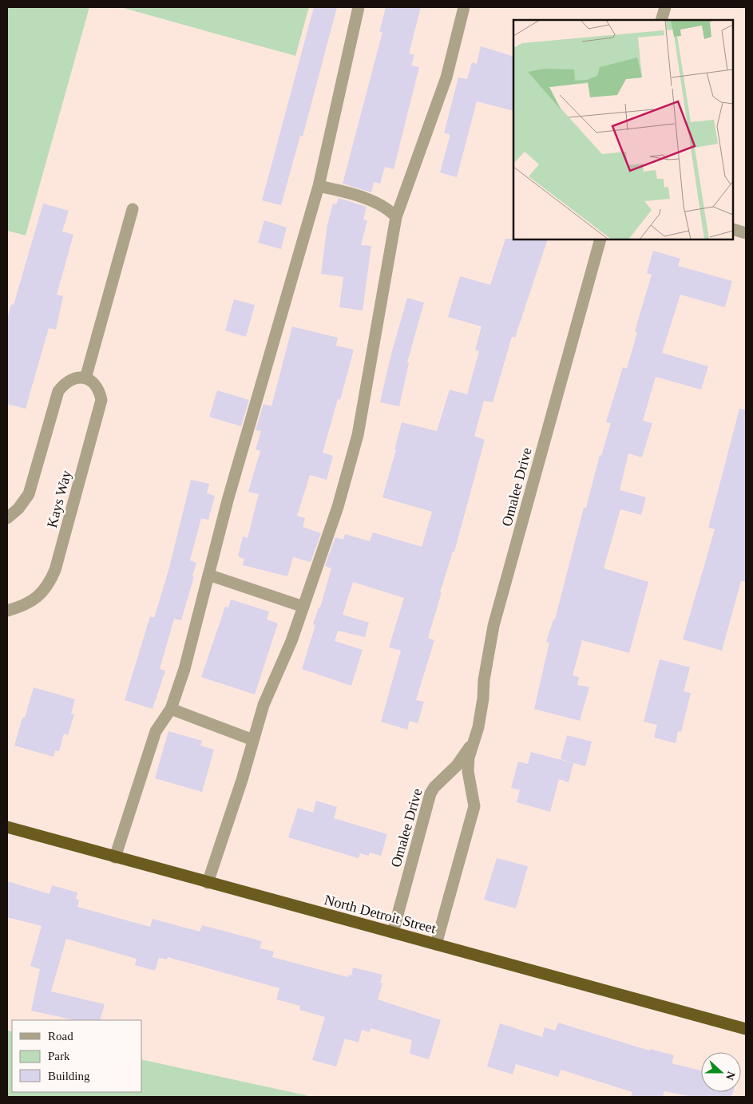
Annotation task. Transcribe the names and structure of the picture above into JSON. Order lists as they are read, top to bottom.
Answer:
{
  "streets": {
    "highway": ["North Detroit Street"],
    "street": ["Omalee Drive", "Kays Way"]
  },
  "crossings": [
    ["Omalee Drive", "North Detroit Street"]
  ],
  "legend": ["Road", "Park", "Building"],
  "north": "right"
}
